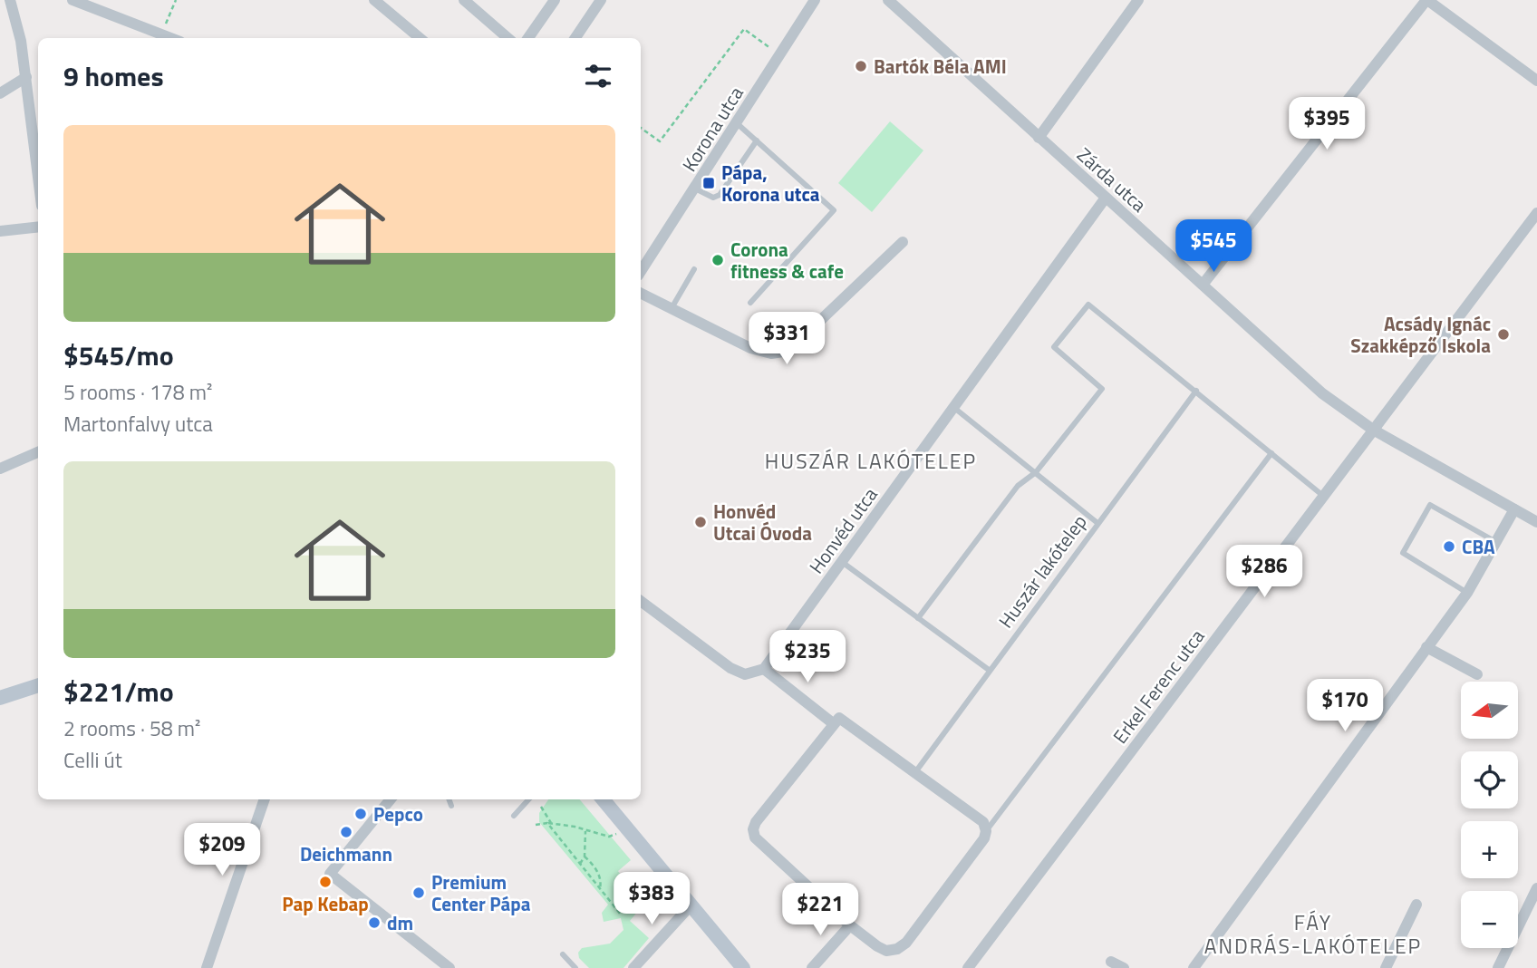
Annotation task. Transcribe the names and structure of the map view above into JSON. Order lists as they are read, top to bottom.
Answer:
{
  "streets": {
    "street": [
      "Korona utca",
      "Zárda utca",
      "Honvéd utca",
      "Erkel Ferenc utca"
    ],
    "lane": ["Huszár lakótelep"]
  },
  "crossings": [
    ["Zárda utca", "Honvéd utca"],
    ["Zárda utca", "Erkel Ferenc utca"]
  ],
  "districts": ["HUSZÁR LAKÓTELEP", "FÁY ANDRÁS-LAKÓTELEP"],
  "places": {
    "other": [
      "Bartók Béla AMI",
      "Corona fitness & cafe",
      "Acsády Ignác Szakképző Iskola",
      "Honvéd Utcai Óvoda",
      "CBA",
      "Pepco",
      "Deichmann",
      "Pap Kebap",
      "Premium Center Pápa",
      "dm"
    ],
    "transit": ["Pápa, Korona utca"]
  },
  "north": "left",
  "page": {
    "heading": "9 homes",
    "price": [
      "$395",
      "$545",
      "$331",
      "$286",
      "$235",
      "$170",
      "$209",
      "$383",
      "$221"
    ],
    "list": [
      {
        "name": "$545/mo",
        "note": "5 rooms · 178 m² · Martonfalvy utca"
      },
      {
        "name": "$221/mo",
        "note": "2 rooms · 58 m² · Celli út"
      }
    ],
    "map_buttons": ["+", "−"]
  }
}
